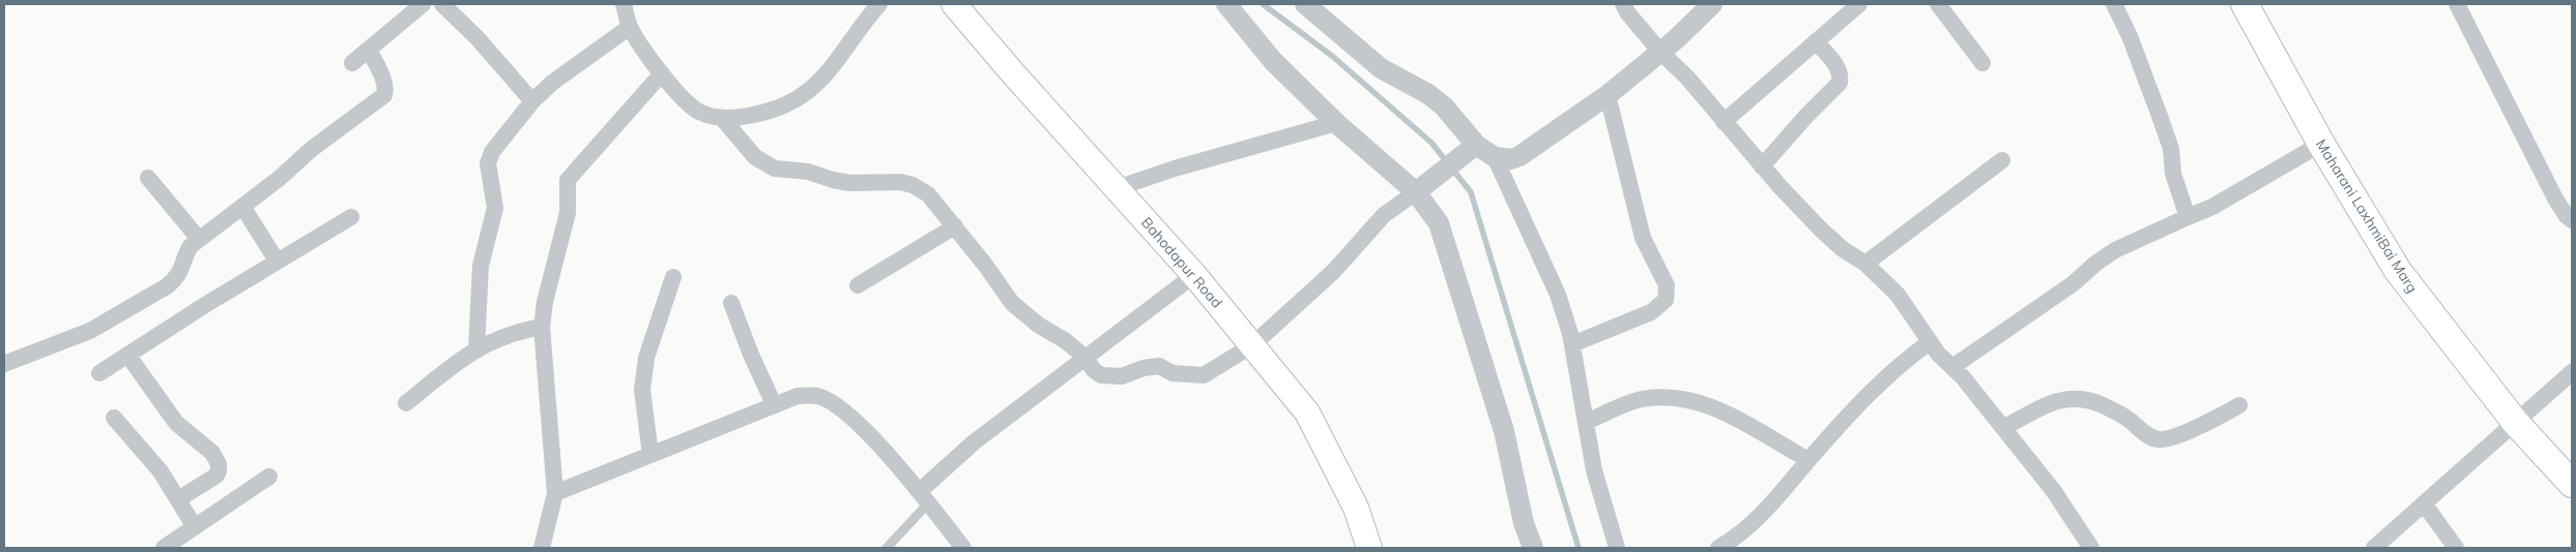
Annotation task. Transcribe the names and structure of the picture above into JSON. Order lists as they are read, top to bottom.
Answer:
{
  "streets": {
    "main road": ["Maharani LaxhmiBai Marg", "Bahodapur Road"]
  }
}
